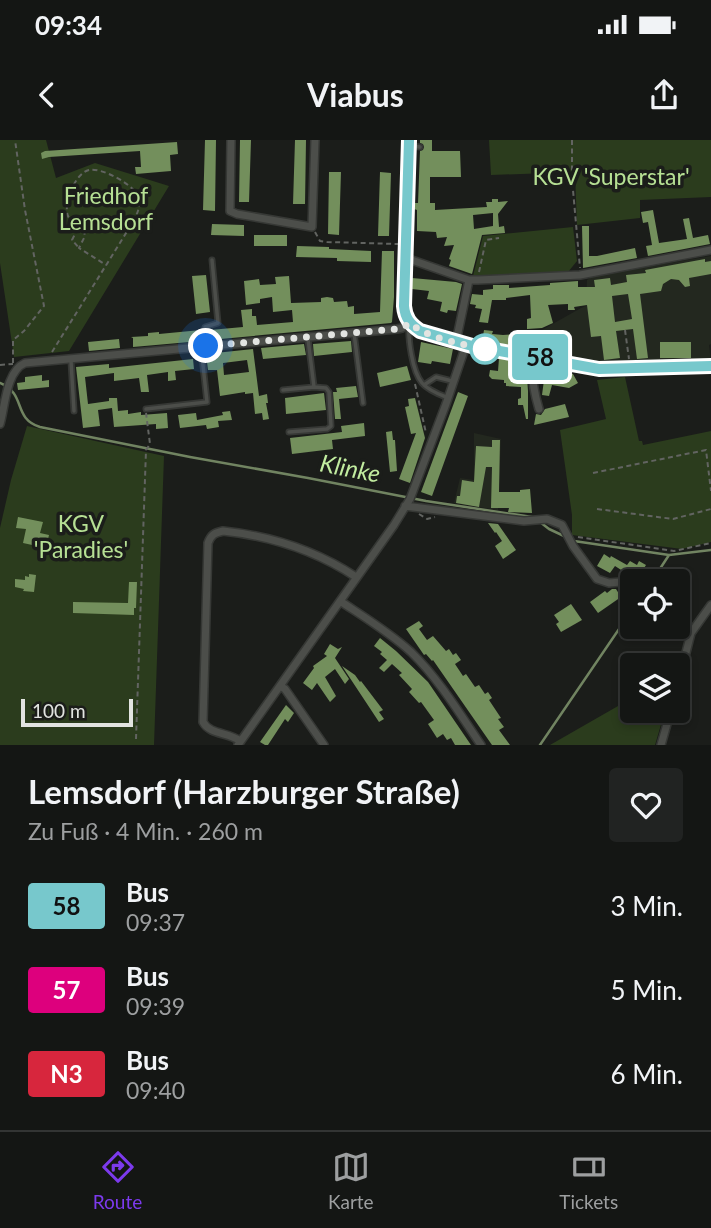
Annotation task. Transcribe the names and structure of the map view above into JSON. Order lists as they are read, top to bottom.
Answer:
{
  "water": ["Klinke"],
  "parks": ["KGV 'Superstar'", "Friedhof Lemsdorf", "KGV 'Paradies'"],
  "lines": ["bus line 58"],
  "scale_bar": "100 m",
  "page": {
    "status": "09:34",
    "header": "Viabus",
    "on_map": "58",
    "scale": "100 m",
    "heading": ["Lemsdorf (Harzburger Straße)", "Zu Fuß · 4 Min. · 260 m"],
    "list": [
      {
        "mark": "58",
        "name": "Bus",
        "note": "09:37",
        "value": "3 Min."
      },
      {
        "mark": "57",
        "name": "Bus",
        "note": "09:39",
        "value": "5 Min."
      },
      {
        "mark": "N3",
        "name": "Bus",
        "note": "09:40",
        "value": "6 Min."
      }
    ],
    "tabs": ["Route", "Karte", "Tickets"]
  }
}
